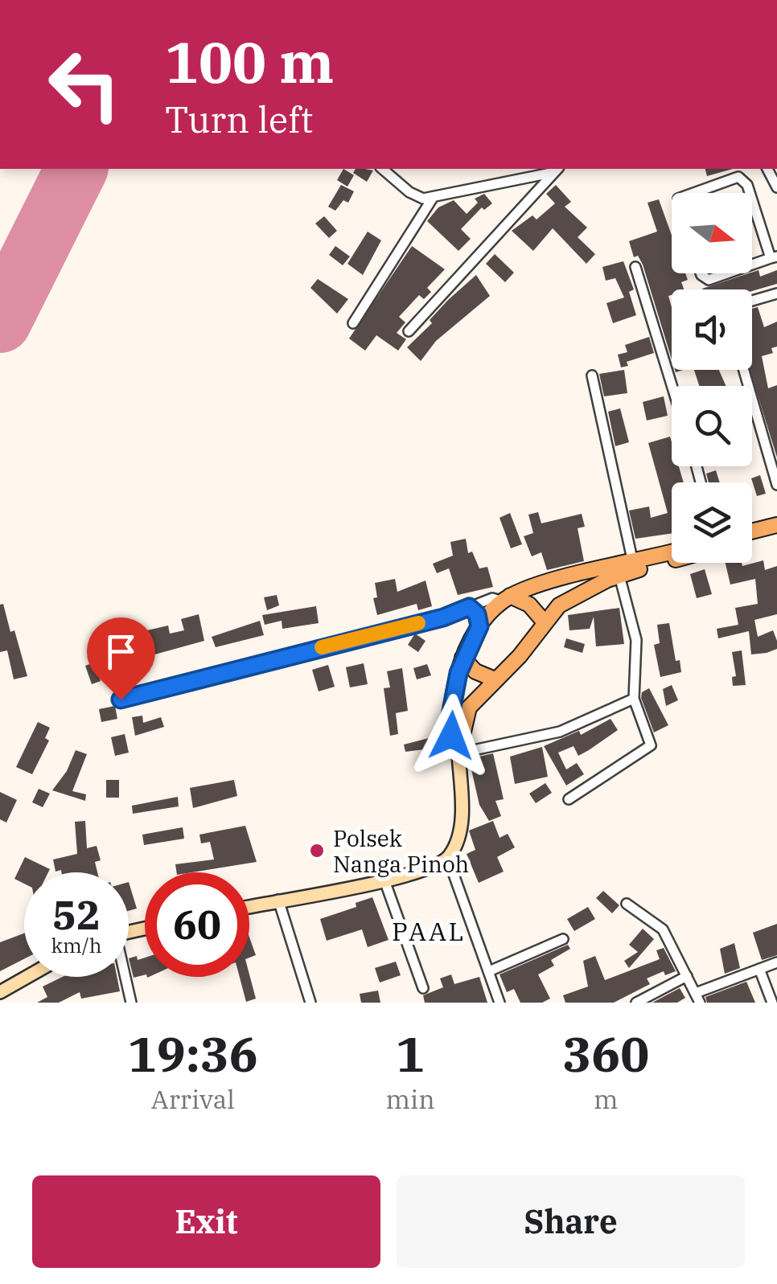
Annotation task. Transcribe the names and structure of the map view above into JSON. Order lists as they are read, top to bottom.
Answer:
{
  "districts": ["PAAL"],
  "places": ["Polsek Nanga Pinoh"],
  "north": "right",
  "page": {
    "turn": ["100 m", "Turn left"],
    "speed": "52 km/h",
    "limit": "60",
    "eta": [
      "19:36",
      "Arrival",
      "1",
      "min",
      "360",
      "m"
    ],
    "buttons": ["Exit", "Share"]
  }
}
